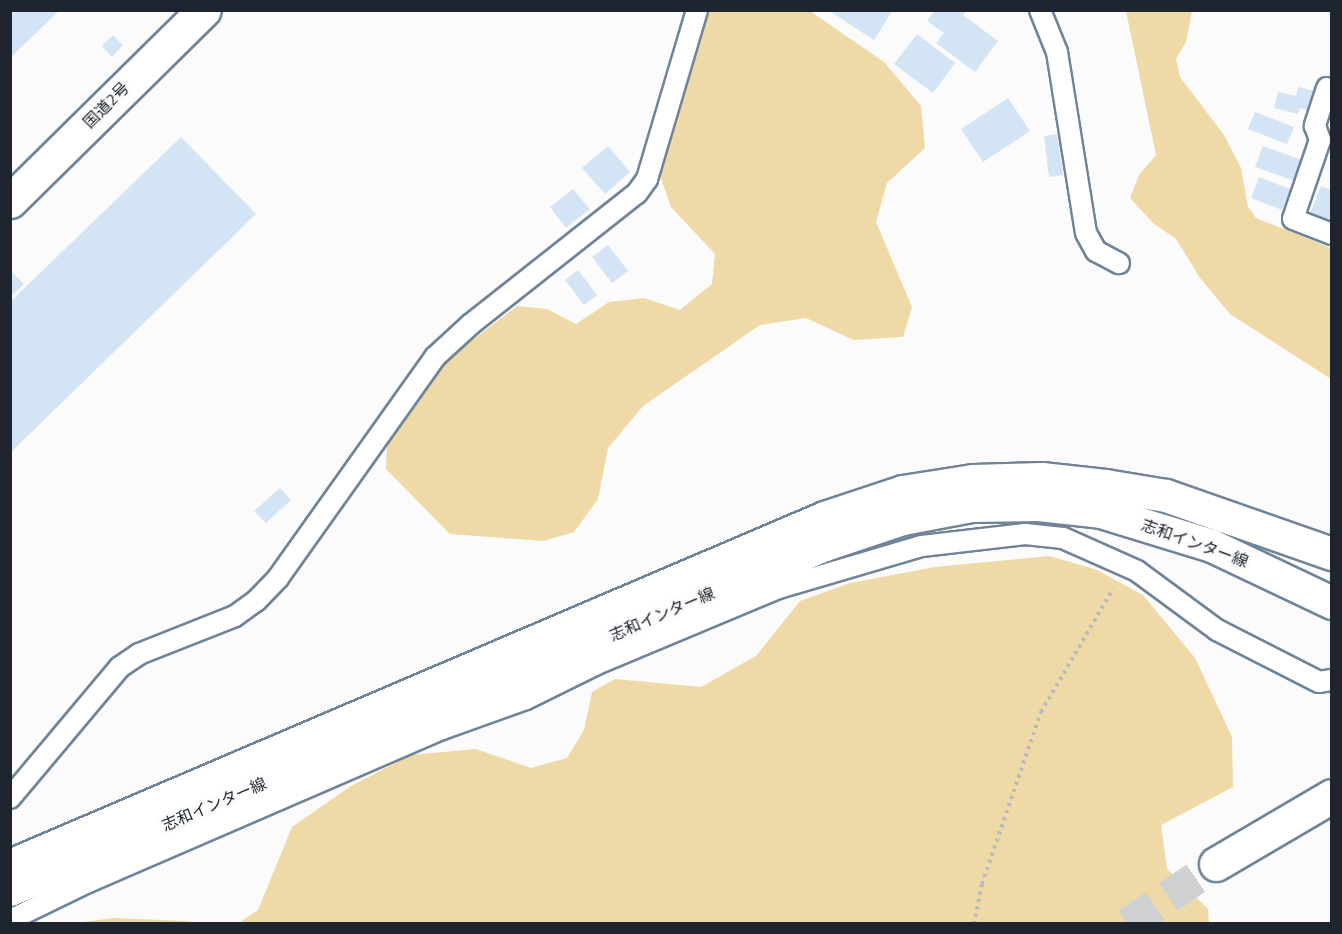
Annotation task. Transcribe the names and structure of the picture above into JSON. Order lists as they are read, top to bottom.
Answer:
{
  "streets": {
    "highway": ["国道2号"],
    "main road": ["志和インター線"]
  }
}
